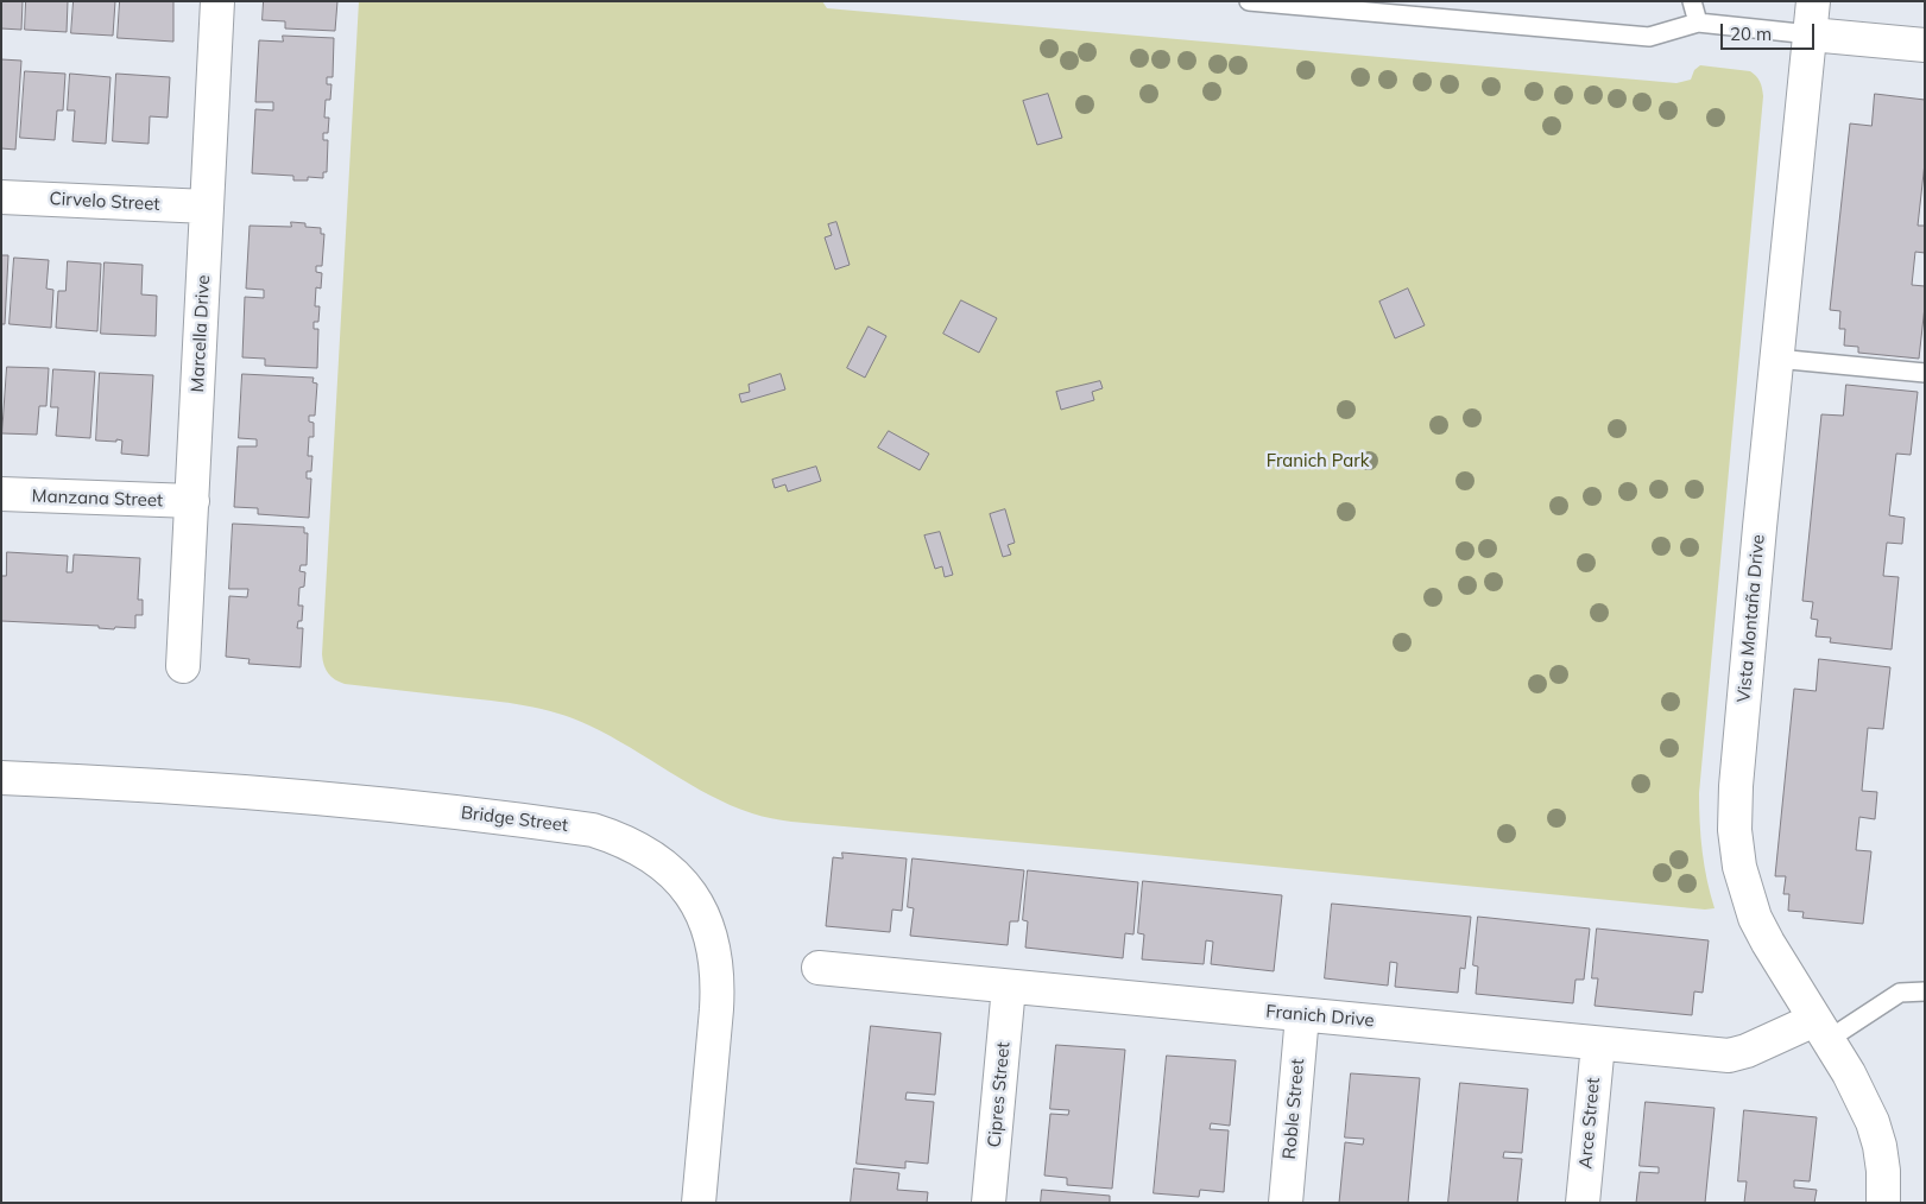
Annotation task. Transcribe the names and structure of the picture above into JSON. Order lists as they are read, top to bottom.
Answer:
{
  "streets": {
    "street": [
      "Cirvelo Street",
      "Marcella Drive",
      "Manzana Street",
      "Vista Montaña Drive",
      "Bridge Street",
      "Franich Drive",
      "Cipres Street",
      "Roble Street",
      "Arce Street"
    ]
  },
  "crossings": [
    ["Cirvelo Street", "Marcella Drive"],
    ["Marcella Drive", "Manzana Street"],
    ["Vista Montaña Drive", "Franich Drive"],
    ["Franich Drive", "Cipres Street"],
    ["Franich Drive", "Roble Street"],
    ["Franich Drive", "Arce Street"]
  ],
  "parks": ["Franich Park"],
  "scale_bar": "20 m"
}
